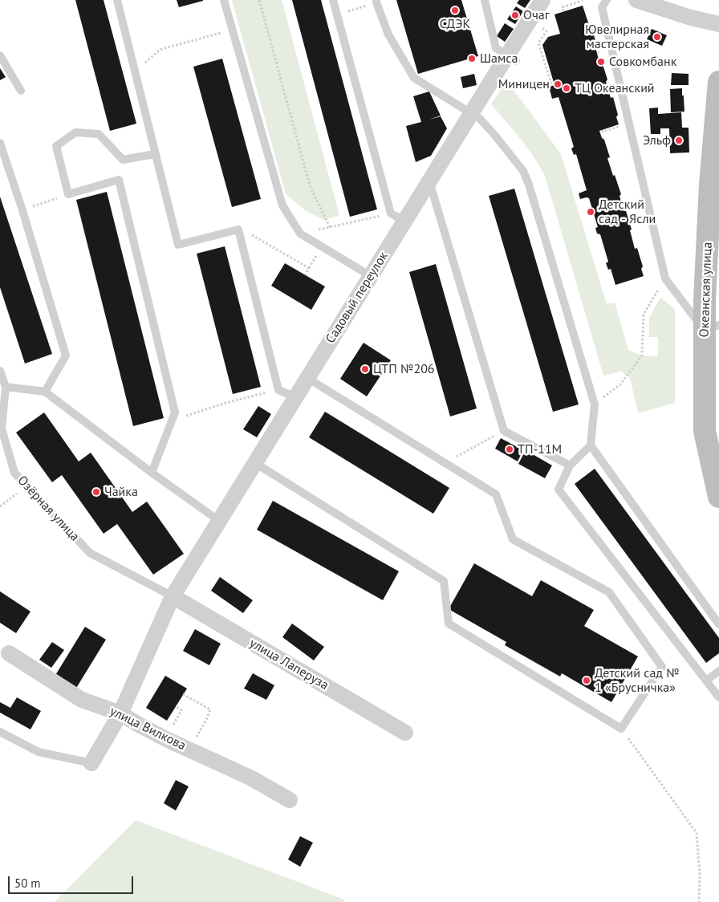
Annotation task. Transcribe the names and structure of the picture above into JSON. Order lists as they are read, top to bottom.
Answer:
{
  "streets": {
    "main road": ["Океанская улица"],
    "street": ["Садовый переулок", "улица Лаперуза", "улица Вилкова"],
    "lane": ["Озёрная улица"]
  },
  "crossings": [
    ["Садовый переулок", "Озёрная улица"],
    ["Садовый переулок", "улица Лаперуза"],
    ["Садовый переулок", "улица Вилкова"],
    ["Озёрная улица", "улица Лаперуза"]
  ],
  "places": [
    "СДЭК",
    "Очаг",
    "Ювелирная мастерская",
    "Шамса",
    "Совкомбанк",
    "Миницен",
    "ТЦ Океанский",
    "Эльф",
    "Детский сад - Ясли",
    "ЦТП №206",
    "ТП-11М",
    "Чайка",
    "Детский сад № 1 «Брусничка»"
  ],
  "scale_bar": "50 m"
}
